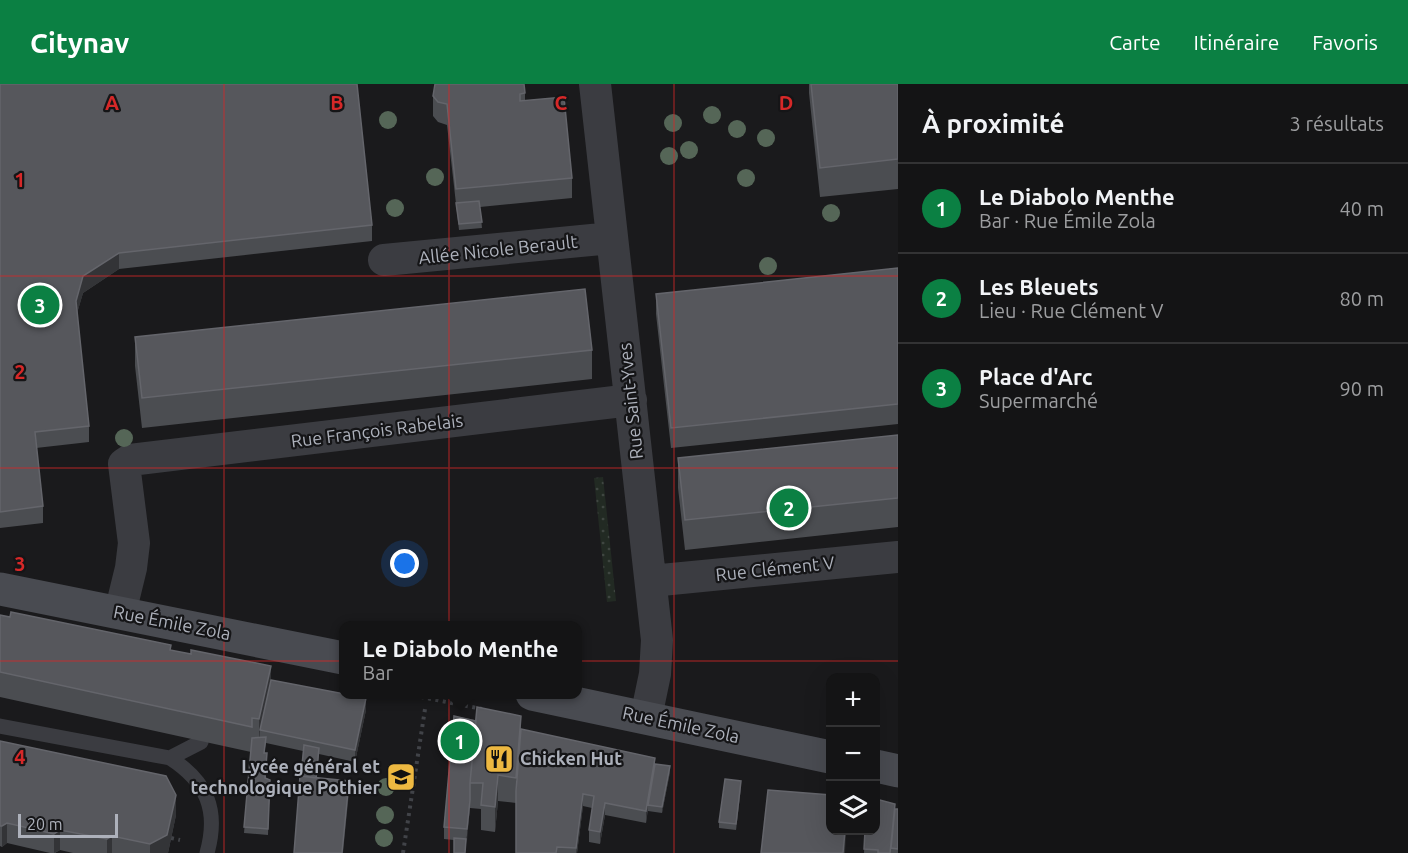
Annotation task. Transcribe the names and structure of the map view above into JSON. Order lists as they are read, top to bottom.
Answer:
{
  "streets": {
    "street": [
      "Allée Nicole Berault",
      "Rue Saint-Yves",
      "Rue François Rabelais",
      "Rue Clément V",
      "Rue Émile Zola"
    ]
  },
  "crossings": [
    ["Allée Nicole Berault", "Rue Saint-Yves"],
    ["Rue Saint-Yves", "Rue François Rabelais"],
    ["Rue Saint-Yves", "Rue Clément V"],
    ["Rue Saint-Yves", "Rue Émile Zola"],
    ["Rue François Rabelais", "Rue Émile Zola"]
  ],
  "places": {
    "restaurant": ["Chicken Hut"],
    "school or university": ["Lycée général et technologique Pothier"]
  },
  "scale_bar": "20 m",
  "page": {
    "header": "Citynav",
    "nav": ["Carte", "Itinéraire", "Favoris"],
    "heading": ["À proximité", "3 résultats"],
    "list": [
      {
        "mark": "1",
        "name": "Le Diabolo Menthe",
        "note": "Bar · Rue Émile Zola",
        "value": "40 m"
      },
      {
        "mark": "2",
        "name": "Les Bleuets",
        "note": "Lieu · Rue Clément V",
        "value": "80 m"
      },
      {
        "mark": "3",
        "name": "Place d'Arc",
        "note": "Supermarché",
        "value": "90 m"
      }
    ],
    "pins": ["3", "2", "1"],
    "popup": ["Le Diabolo Menthe", "Bar"],
    "map_buttons": ["+", "−"],
    "scale": "20 m"
  },
  "grid": {
    "columns": [
      "A",
      "B",
      "C",
      "D"
    ],
    "rows": [
      "1",
      "2",
      "3",
      "4"
    ]
  }
}
